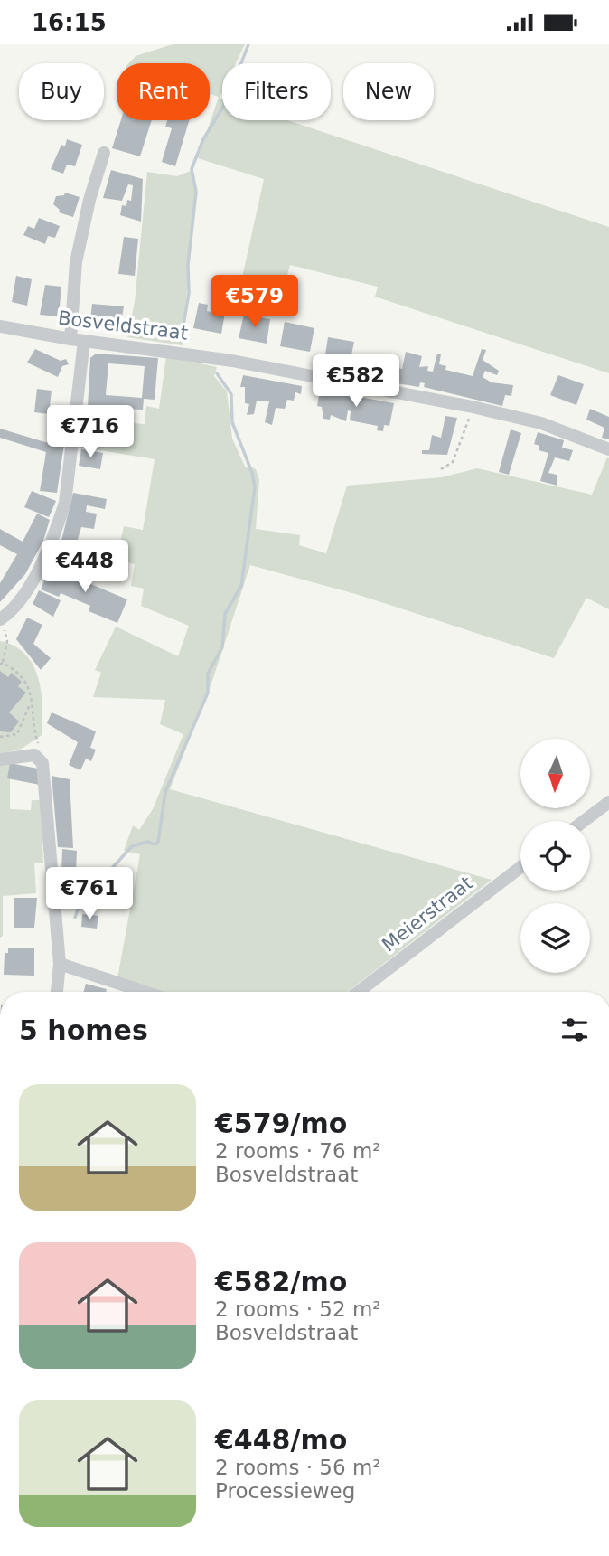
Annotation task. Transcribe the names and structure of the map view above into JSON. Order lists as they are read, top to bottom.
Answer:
{
  "streets": {
    "street": ["Bosveldstraat", "Meierstraat"]
  },
  "north": "bottom",
  "page": {
    "status": "16:15",
    "chip": [
      "Buy",
      "Rent",
      "Filters",
      "New"
    ],
    "price": [
      "€579",
      "€582",
      "€716",
      "€448",
      "€761"
    ],
    "heading": "5 homes",
    "list": [
      {
        "name": "€579/mo",
        "note": "2 rooms · 76 m² · Bosveldstraat"
      },
      {
        "name": "€582/mo",
        "note": "2 rooms · 52 m² · Bosveldstraat"
      },
      {
        "name": "€448/mo",
        "note": "2 rooms · 56 m² · Processieweg"
      }
    ]
  }
}
